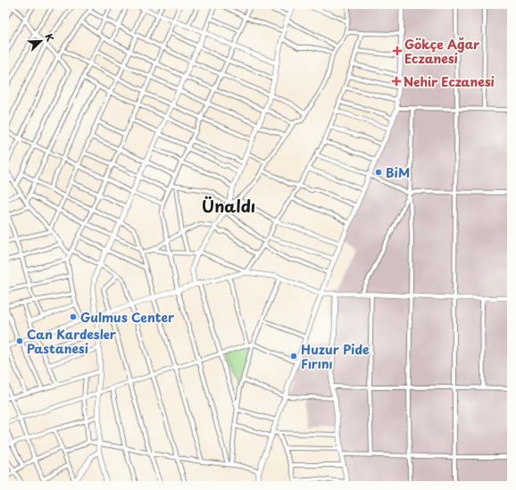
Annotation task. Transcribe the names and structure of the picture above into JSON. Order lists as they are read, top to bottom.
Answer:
{
  "districts": ["Ünaldı"],
  "places": {
    "health": ["Gökçe Ağar Eczanesi", "Nehir Eczanesi"],
    "other": [
      "BiM",
      "Gulmus Center",
      "Can Kardesler Pastanesi",
      "Huzur Pide Fırını"
    ]
  },
  "north": "top right"
}
